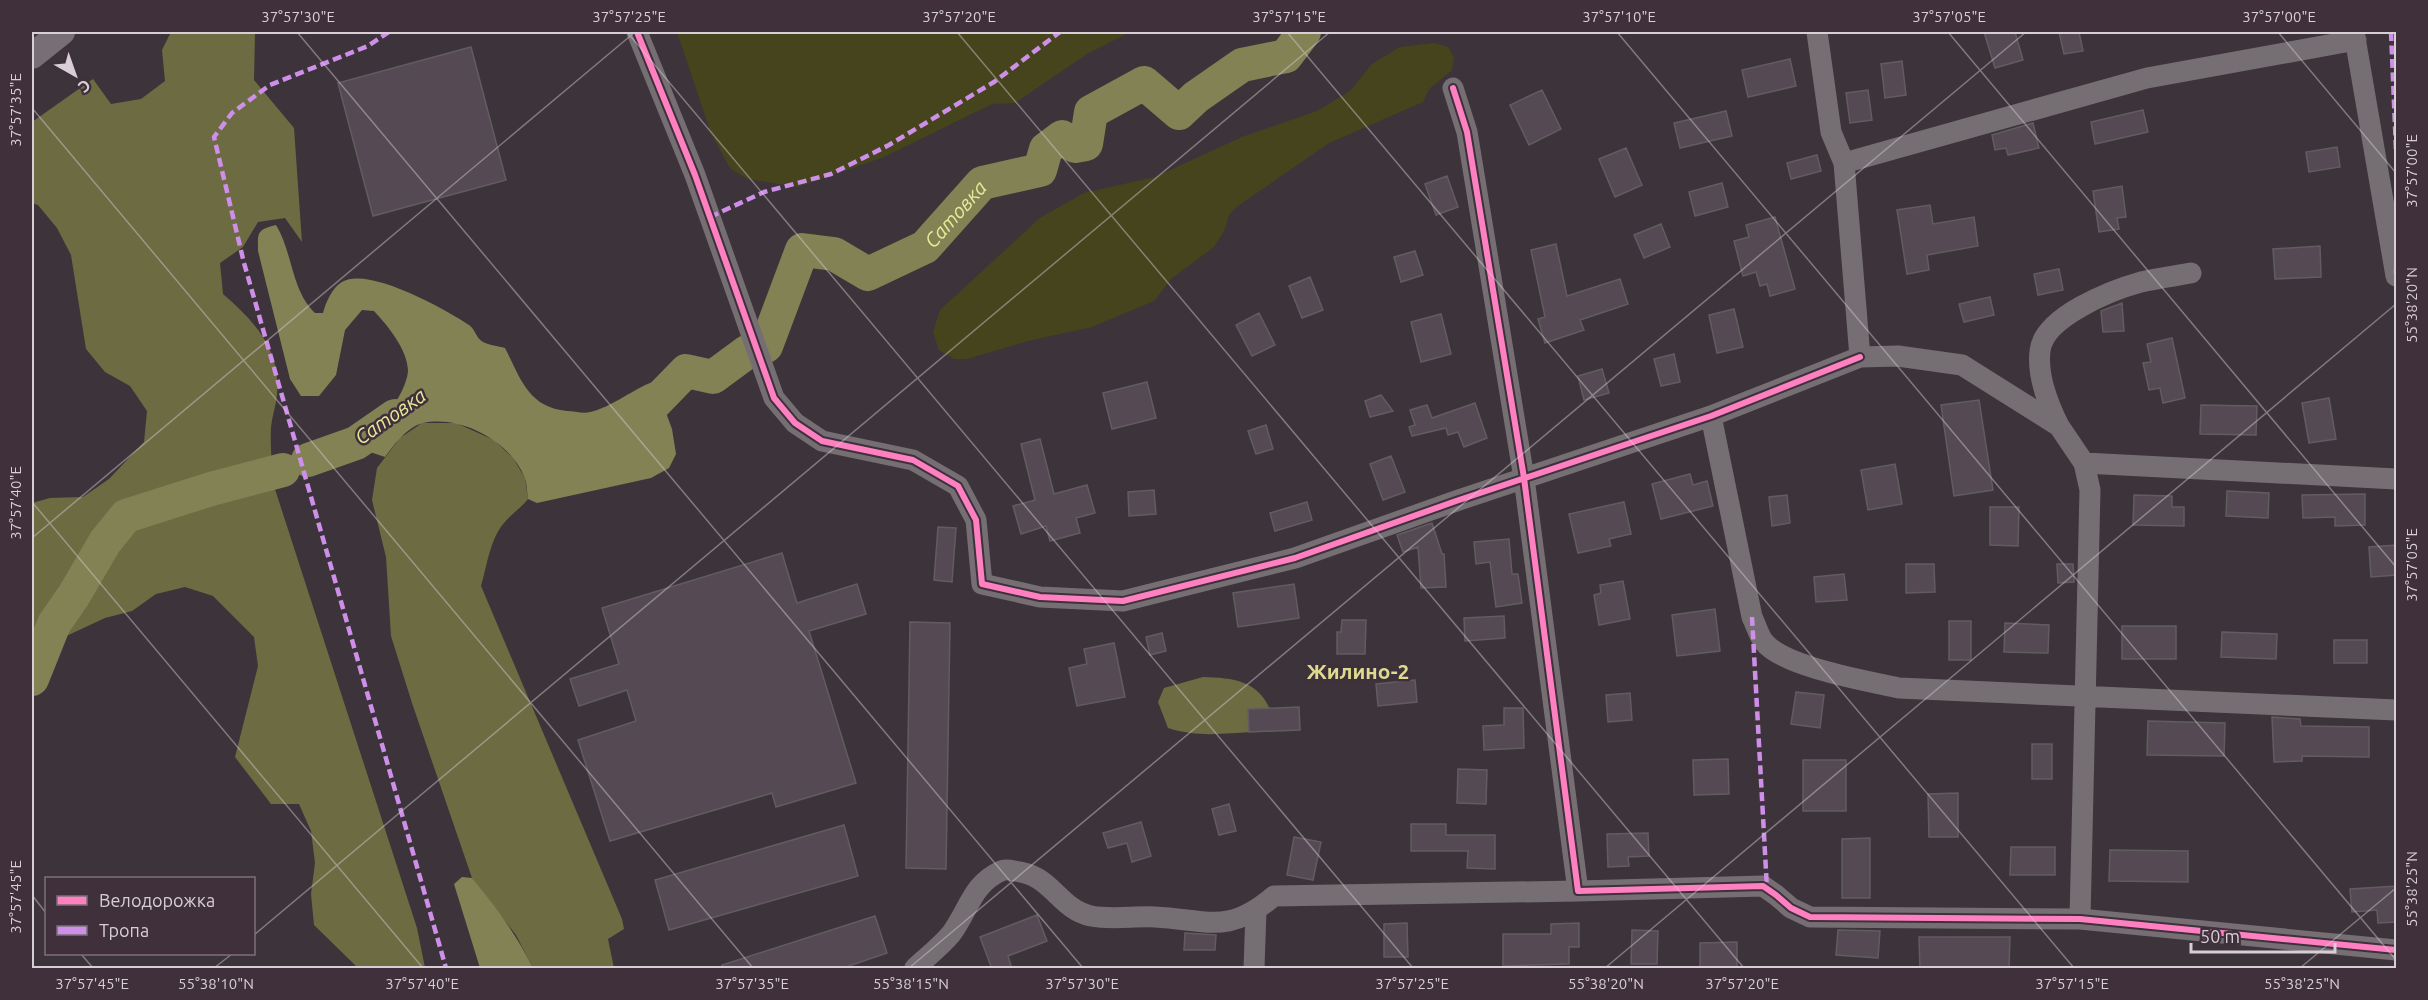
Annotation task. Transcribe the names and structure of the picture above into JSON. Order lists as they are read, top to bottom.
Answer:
{
  "districts": ["Жилино-2"],
  "water": ["Сатовка"],
  "legend": ["Велодорожка", "Тропа"],
  "scale_bar": "50 m",
  "north": "bottom right",
  "coordinates": [
    "37°57'30\"E",
    "37°57'25\"E",
    "37°57'20\"E",
    "37°57'15\"E",
    "37°57'10\"E",
    "37°57'05\"E",
    "37°57'00\"E",
    "37°57'35\"E",
    "55°38'20\"N",
    "37°57'40\"E",
    "55°38'25\"N",
    "37°57'45\"E",
    "55°38'10\"N",
    "55°38'15\"N"
  ]
}
